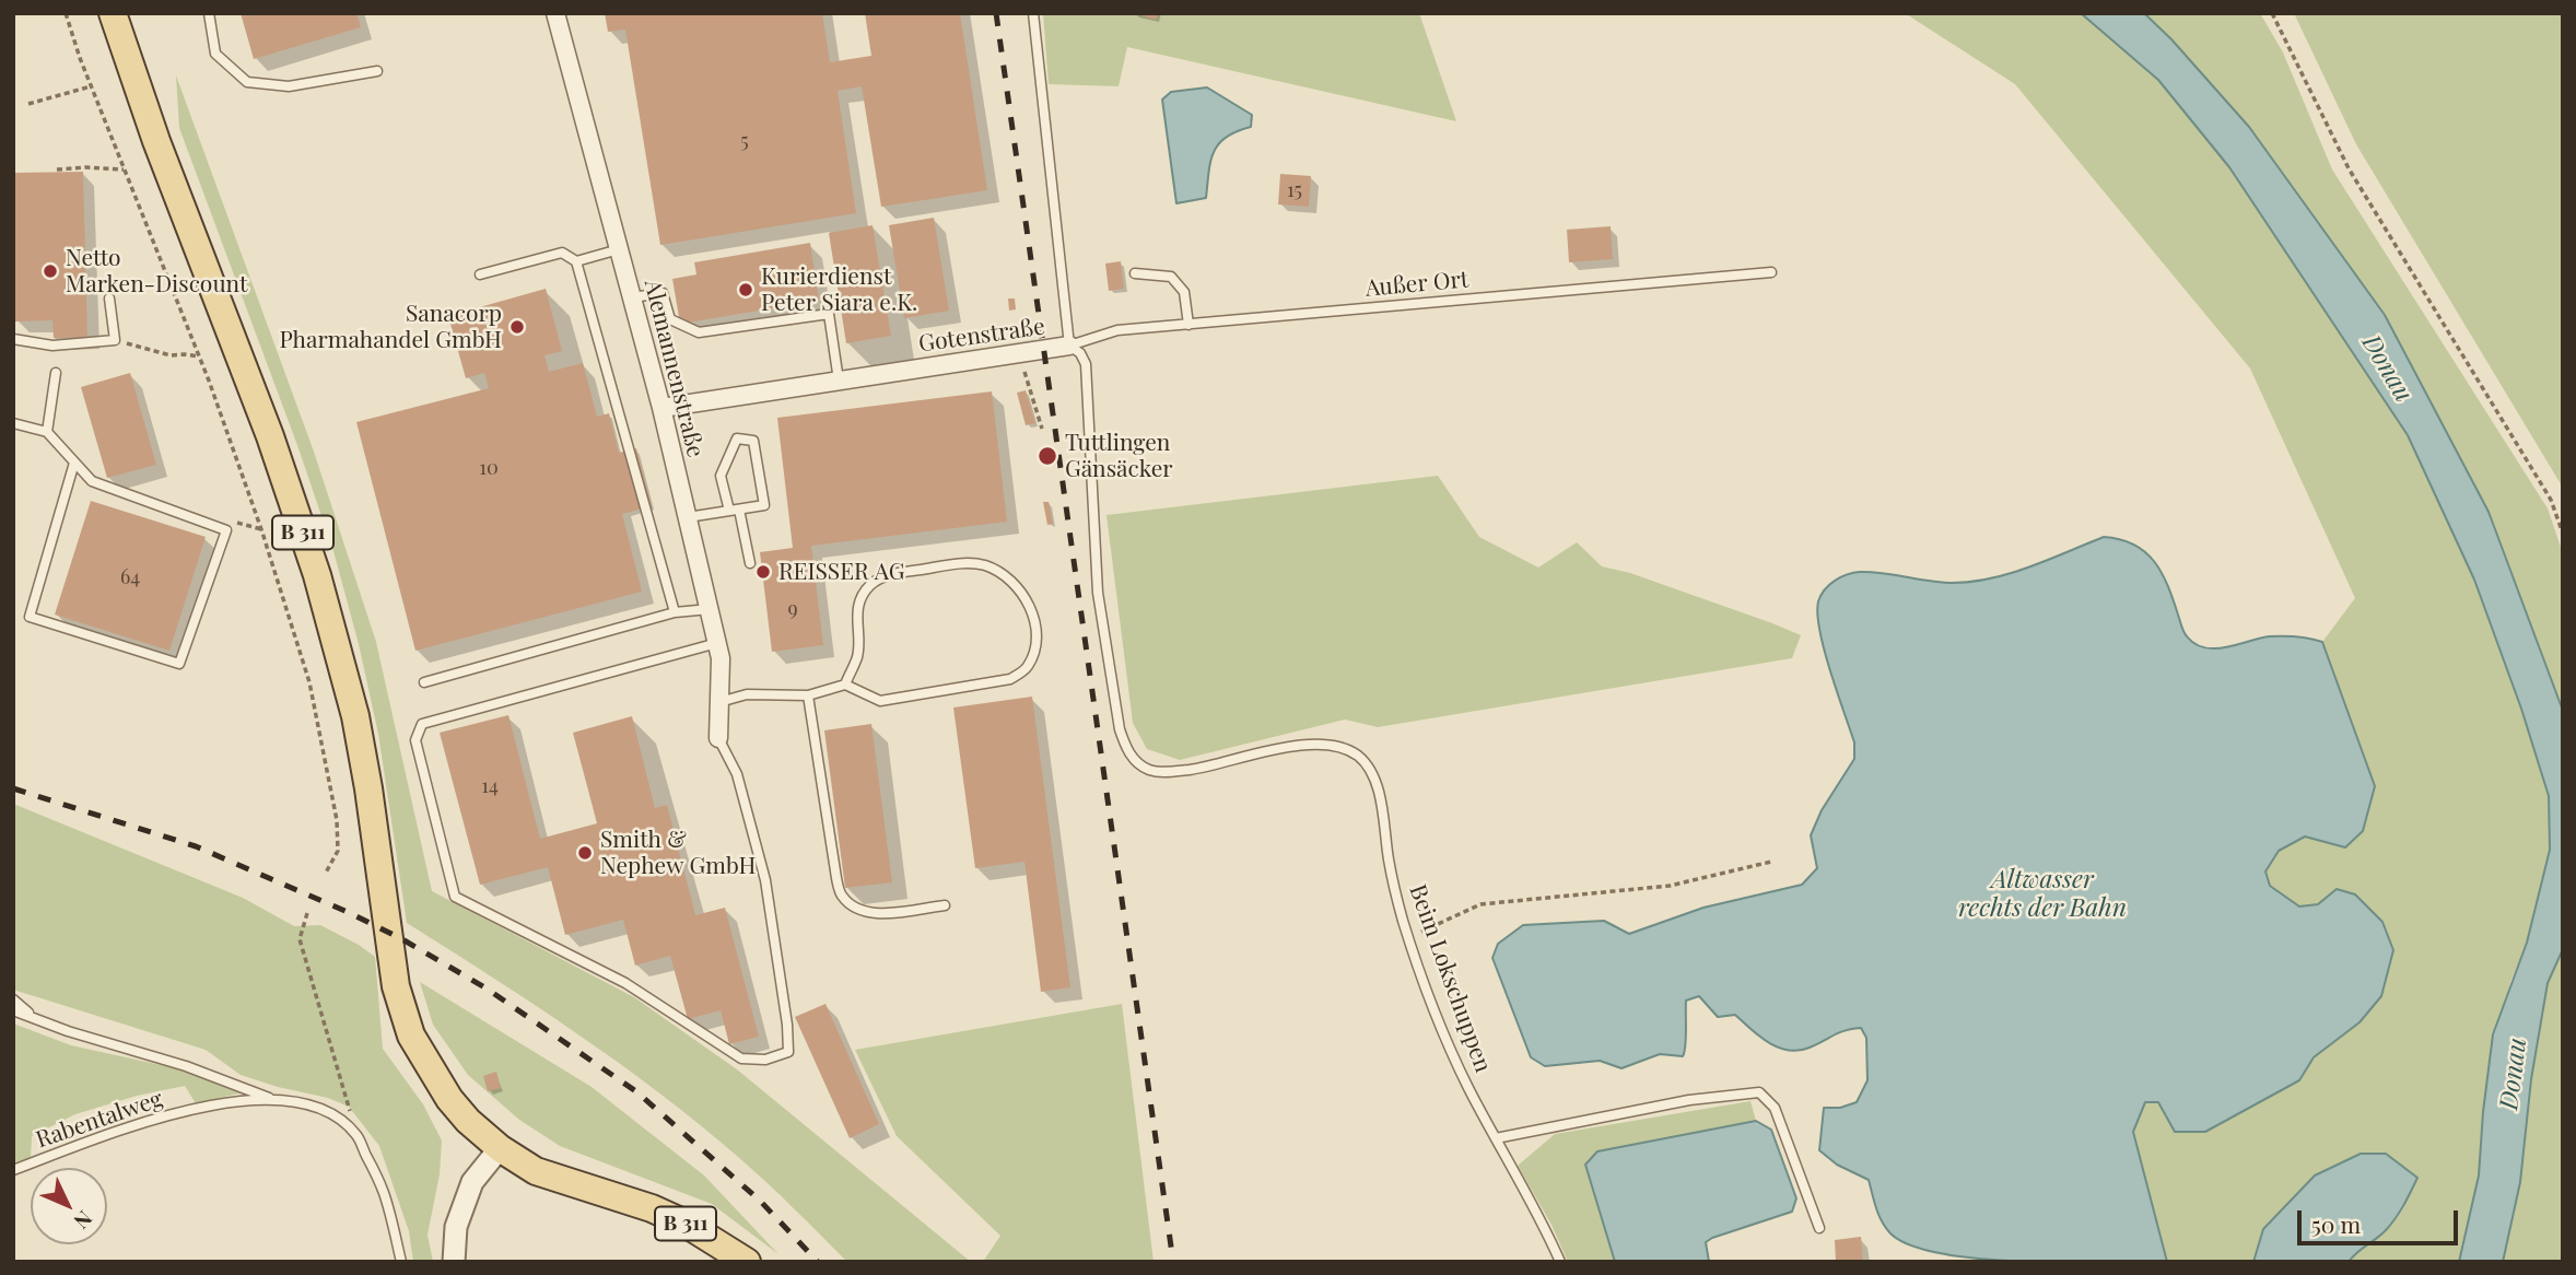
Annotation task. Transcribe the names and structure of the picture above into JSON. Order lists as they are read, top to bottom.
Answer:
{
  "streets": {
    "main road": ["B 311"],
    "street": ["Gotenstraße", "Alemannenstraße"],
    "lane": ["Außer Ort", "Beim Lokschuppen", "Rabentalweg"]
  },
  "crossings": [
    ["Außer Ort", "Gotenstraße"],
    ["Außer Ort", "Beim Lokschuppen"],
    ["Gotenstraße", "Alemannenstraße"],
    ["Gotenstraße", "Beim Lokschuppen"]
  ],
  "water": ["Donau", "Altwasser rechts der Bahn"],
  "places": [
    "Netto Marken-Discount",
    "Kurierdienst Peter Siara e.K.",
    "Sanacorp Pharmahandel GmbH",
    "Tuttlingen Gänsäcker",
    "REISSER AG",
    "Smith & Nephew GmbH"
  ],
  "house_numbers": [
    "5",
    "15",
    "10",
    "64",
    "9",
    "14"
  ],
  "scale_bar": "50 m",
  "north": "bottom right"
}
